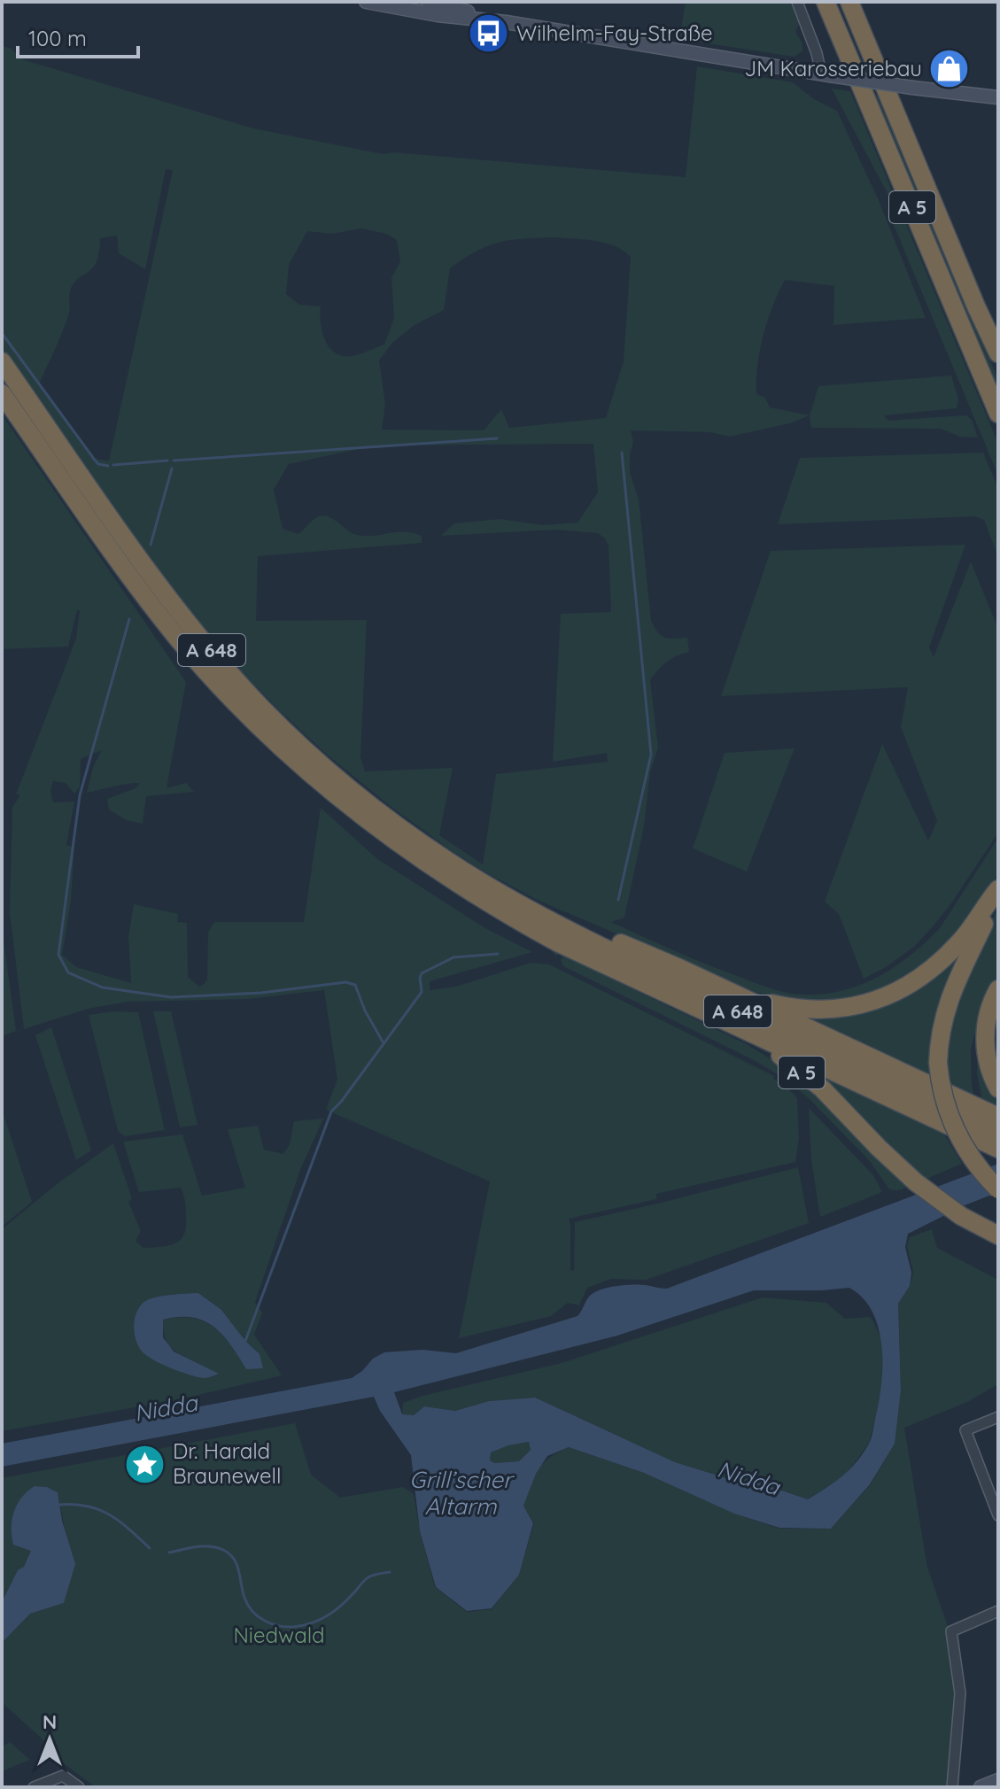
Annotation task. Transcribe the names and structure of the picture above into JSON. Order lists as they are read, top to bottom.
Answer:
{
  "streets": {
    "highway": ["A 5", "A 648"]
  },
  "crossings": [
    ["A 5", "A 648"]
  ],
  "water": ["Nidda", "Grill’scher Altarm"],
  "parks": ["Niedwald"],
  "places": {
    "bus stop": ["Wilhelm-Fay-Straße"],
    "shop": ["JM Karosseriebau"],
    "place": ["Dr. Harald Braunewell"]
  },
  "scale_bar": "100 m",
  "north": "top"
}
